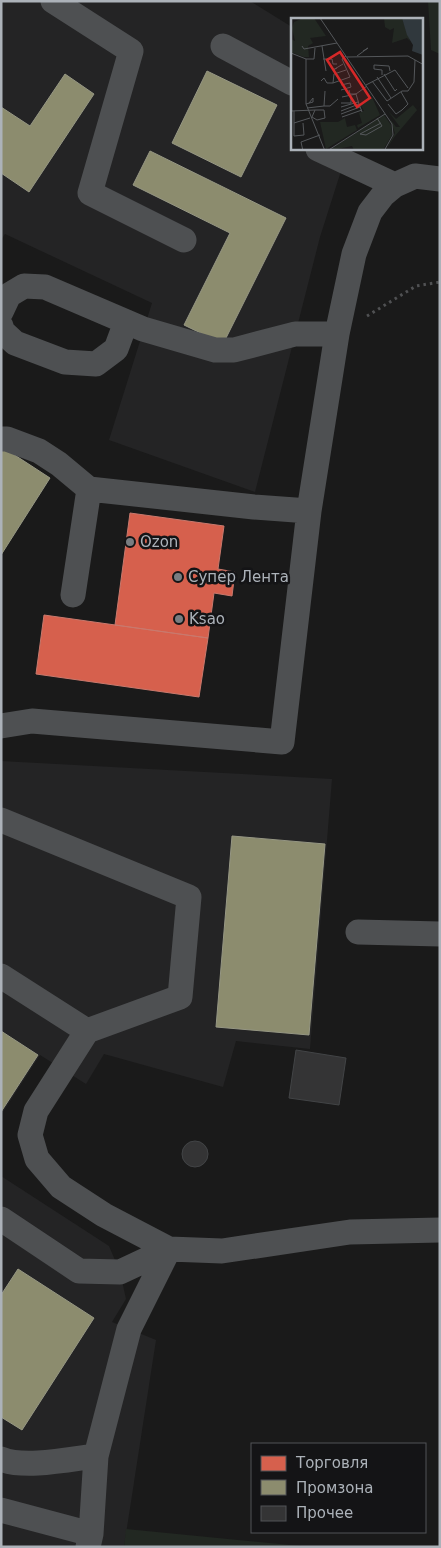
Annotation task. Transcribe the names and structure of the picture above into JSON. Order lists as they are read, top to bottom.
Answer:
{
  "places": ["Ozon", "Супер Лента", "Ksao"],
  "legend": ["Торговля", "Промзона", "Прочее"]
}
